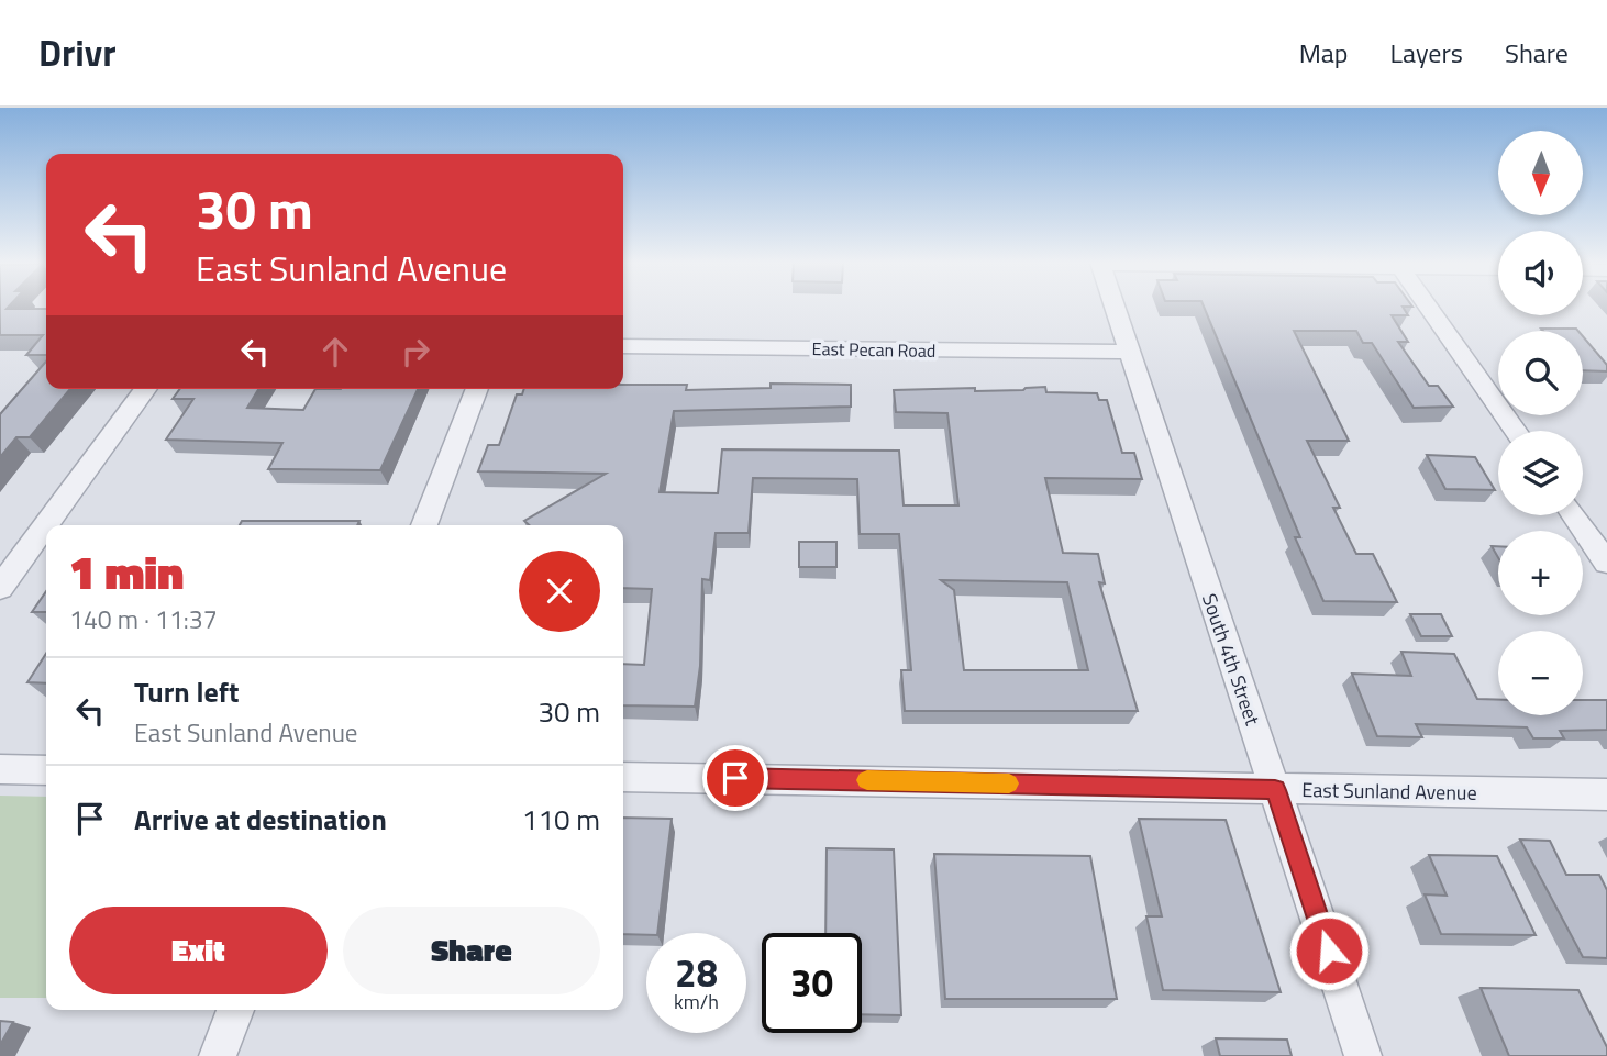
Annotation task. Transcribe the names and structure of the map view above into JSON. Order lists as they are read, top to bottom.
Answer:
{
  "streets": {
    "street": ["East Pecan Road", "South 4th Street", "East Sunland Avenue"]
  },
  "crossings": [
    ["East Pecan Road", "South 4th Street"],
    ["South 4th Street", "East Sunland Avenue"]
  ],
  "north": "bottom",
  "page": {
    "header": "Drivr",
    "nav": ["Map", "Layers", "Share"],
    "map_buttons": ["+", "−"],
    "turn": ["30 m", "East Sunland Avenue"],
    "heading": ["1 min", "140 m · 11:37"],
    "list": [
      {
        "name": "Turn left",
        "note": "East Sunland Avenue",
        "value": "30 m"
      },
      {
        "name": "Arrive at destination",
        "value": "110 m"
      }
    ],
    "buttons": ["Exit", "Share"],
    "speed": "28 km/h",
    "limit": "30"
  }
}
